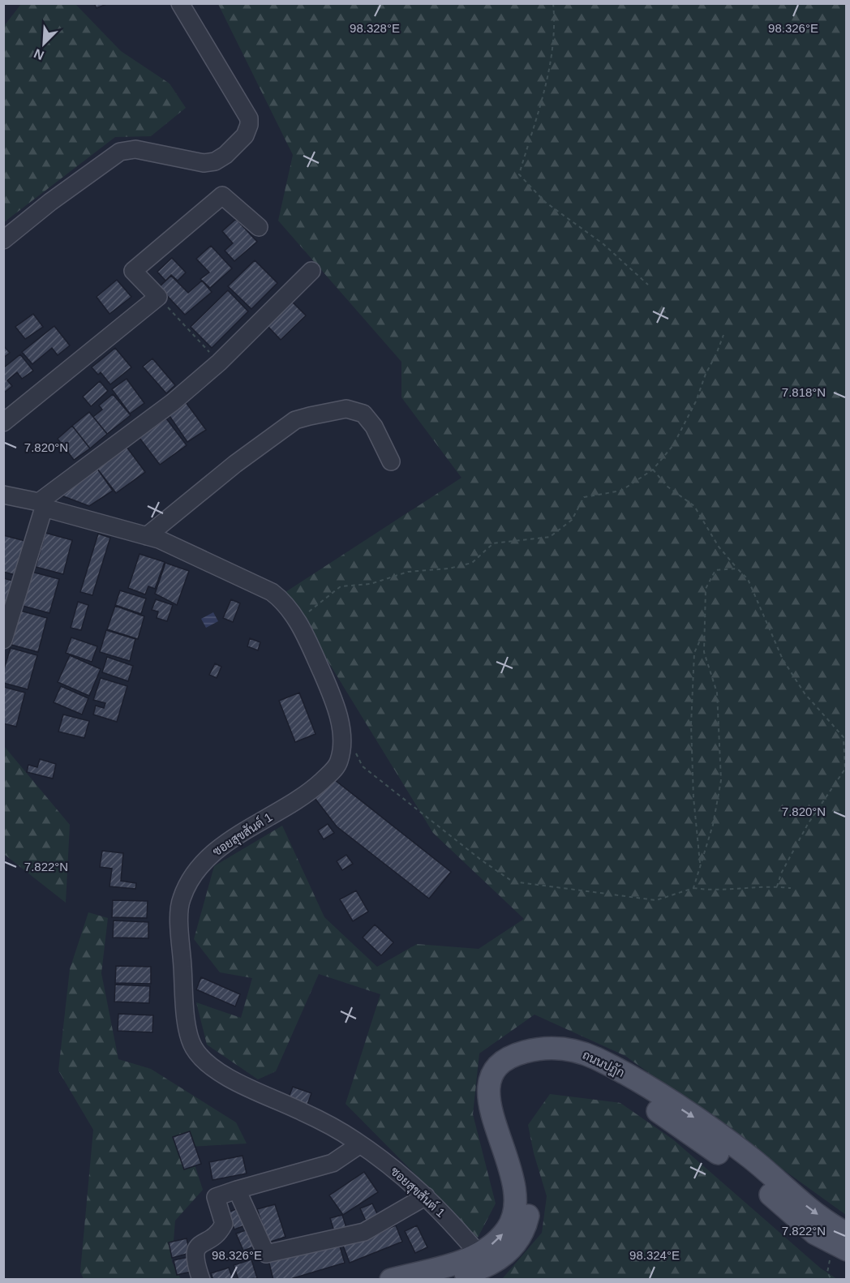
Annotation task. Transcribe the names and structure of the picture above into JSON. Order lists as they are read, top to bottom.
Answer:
{
  "streets": {
    "main road": ["ถนนปฏัก"],
    "street": ["ซอยสุขสันต์ 1"]
  },
  "crossings": [
    ["ซอยสุขสันต์ 1", "ถนนปฏัก"]
  ],
  "north": "bottom left",
  "coordinates": [
    "98.328°E",
    "98.326°E",
    "7.818°N",
    "7.820°N",
    "7.822°N",
    "98.324°E"
  ]
}
